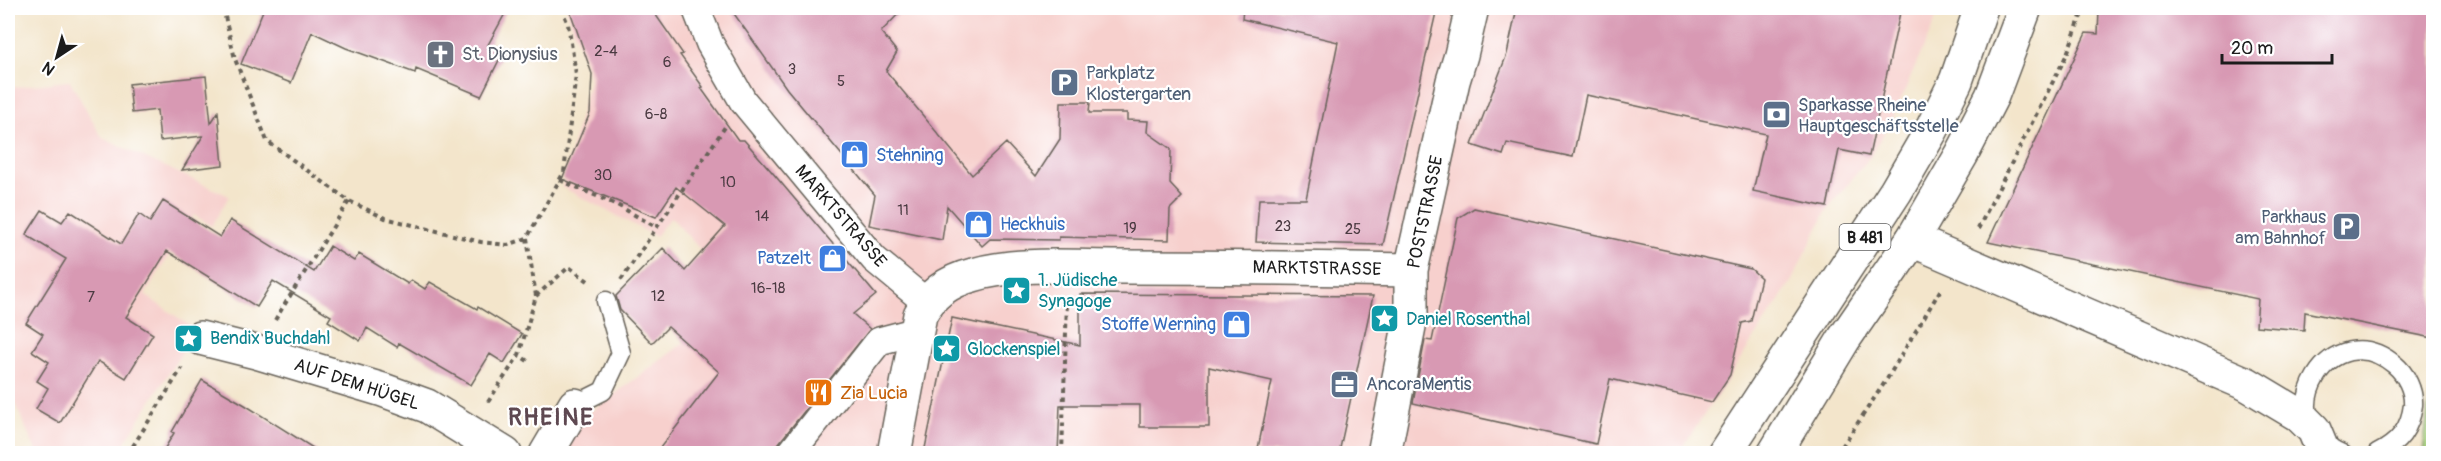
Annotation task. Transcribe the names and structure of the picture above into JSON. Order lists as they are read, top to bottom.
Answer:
{
  "streets": {
    "street": [
      "POSTSTRASSE",
      "MARKTSTRASSE",
      "B 481",
      "AUF DEM HÜGEL"
    ]
  },
  "crossings": [
    ["POSTSTRASSE", "MARKTSTRASSE"]
  ],
  "districts": ["RHEINE"],
  "places": {
    "church": ["St. Dionysius"],
    "parking": ["Parkplatz Klostergarten", "Parkhaus am Bahnhof"],
    "bank": ["Sparkasse Rheine Hauptgeschäftsstelle"],
    "shop": [
      "Stehning",
      "Heckhuis",
      "Patzelt",
      "Stoffe Werning"
    ],
    "place": [
      "1. Jüdische Synagoge",
      "Daniel Rosenthal",
      "Bendix Buchdahl",
      "Glockenspiel"
    ],
    "office": ["AncoraMentis"],
    "restaurant": ["Zia Lucia"]
  },
  "house_numbers": [
    "2-4",
    "6",
    "3",
    "5",
    "6-8",
    "30",
    "10",
    "11",
    "14",
    "23",
    "19",
    "25",
    "16-18",
    "12",
    "7"
  ],
  "scale_bar": "20 m",
  "north": "bottom left"
}
